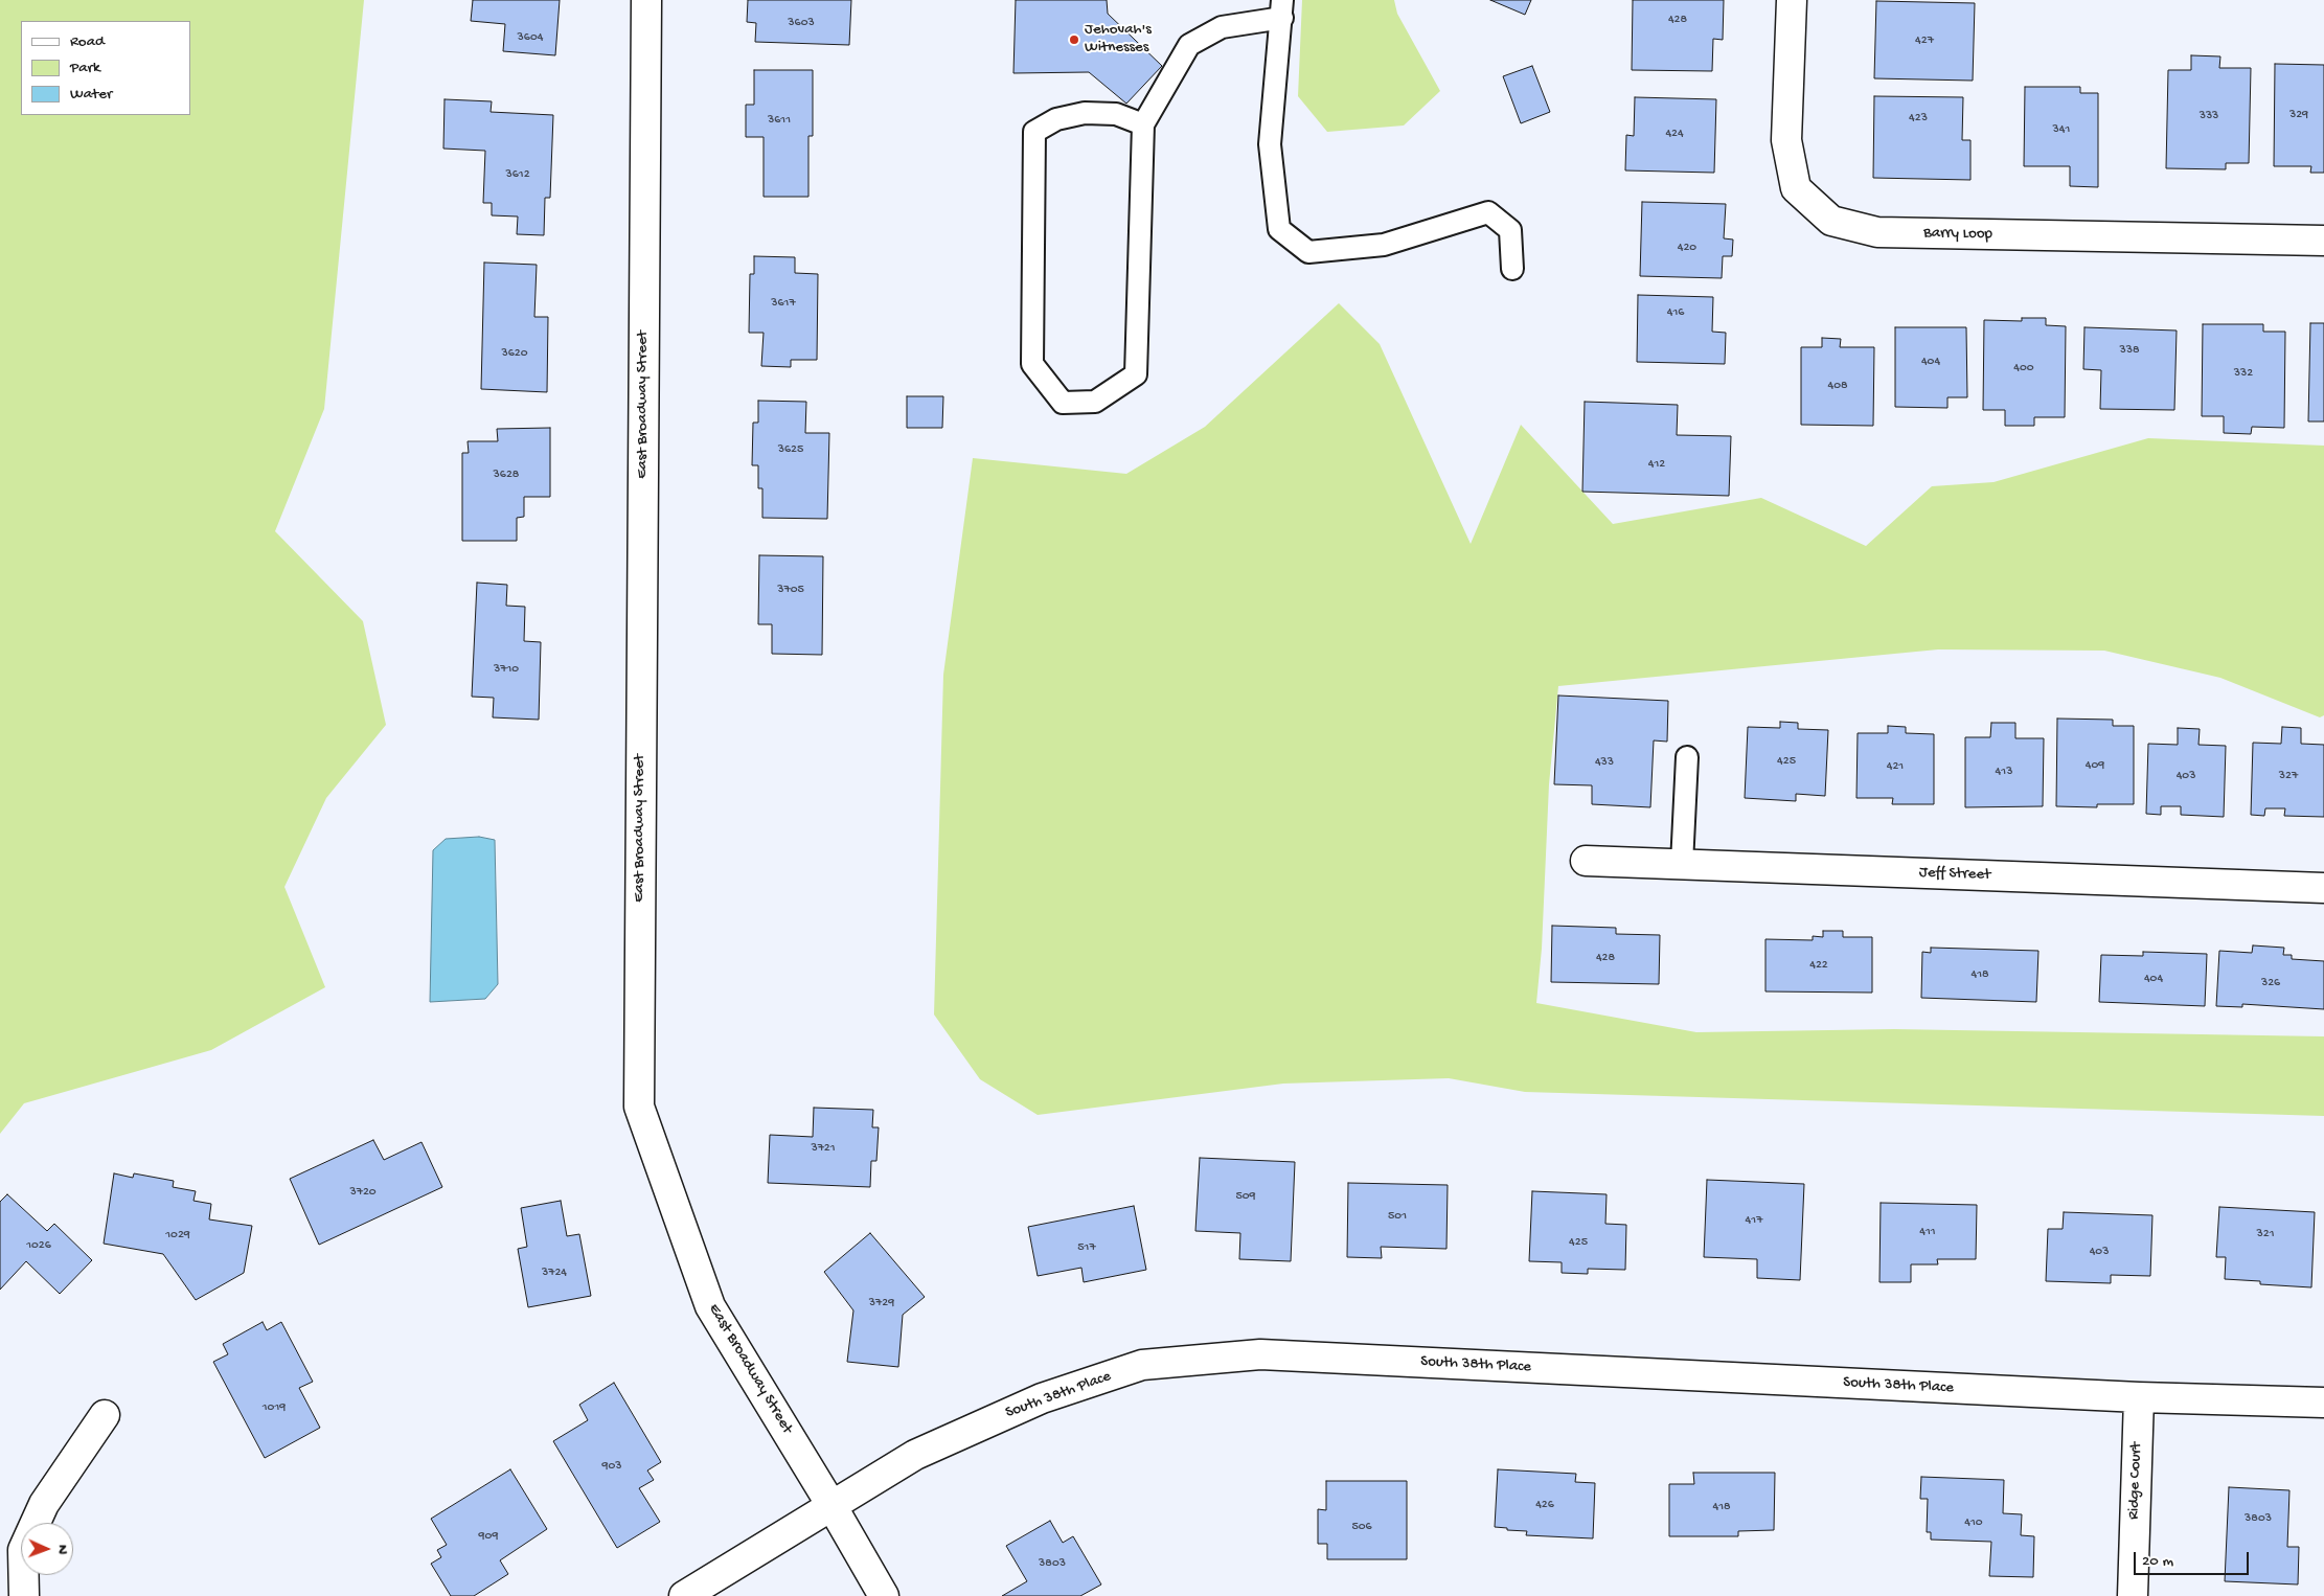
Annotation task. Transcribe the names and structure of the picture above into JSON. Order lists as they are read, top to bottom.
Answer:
{
  "streets": {
    "street": [
      "Barry Loop",
      "East Broadway Street",
      "Jeff Street",
      "South 38th Place",
      "Ridge Court"
    ]
  },
  "crossings": [
    ["East Broadway Street", "South 38th Place"],
    ["South 38th Place", "Ridge Court"]
  ],
  "places": ["Jehovah's Witnesses"],
  "house_numbers": [
    "428",
    "3603",
    "3604",
    "427",
    "329",
    "333",
    "423",
    "3611",
    "341",
    "424",
    "3612",
    "420",
    "3617",
    "416",
    "338",
    "3620",
    "404",
    "400",
    "332",
    "408",
    "3625",
    "412",
    "3628",
    "3705",
    "3710",
    "425",
    "433",
    "409",
    "421",
    "413",
    "403",
    "327",
    "428",
    "422",
    "418",
    "404",
    "326",
    "3721",
    "3720",
    "509",
    "501",
    "417",
    "411",
    "321",
    "1029",
    "425",
    "1026",
    "517",
    "403",
    "3724",
    "3729",
    "1019",
    "903",
    "426",
    "418",
    "3803",
    "410",
    "506",
    "909",
    "3803"
  ],
  "legend": ["Road", "Park", "Water"],
  "scale_bar": "20 m",
  "north": "right"
}
